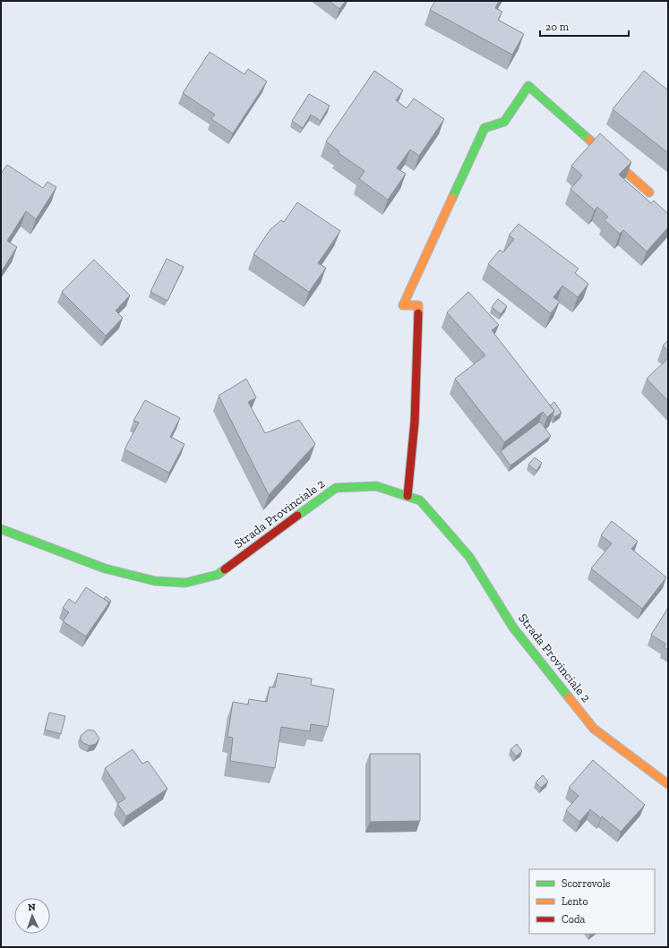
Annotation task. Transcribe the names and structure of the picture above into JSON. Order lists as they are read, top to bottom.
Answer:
{
  "streets": {
    "street": ["Strada Provinciale 2"]
  },
  "legend": ["Scorrevole", "Lento", "Coda"],
  "scale_bar": "20 m",
  "north": "top"
}
